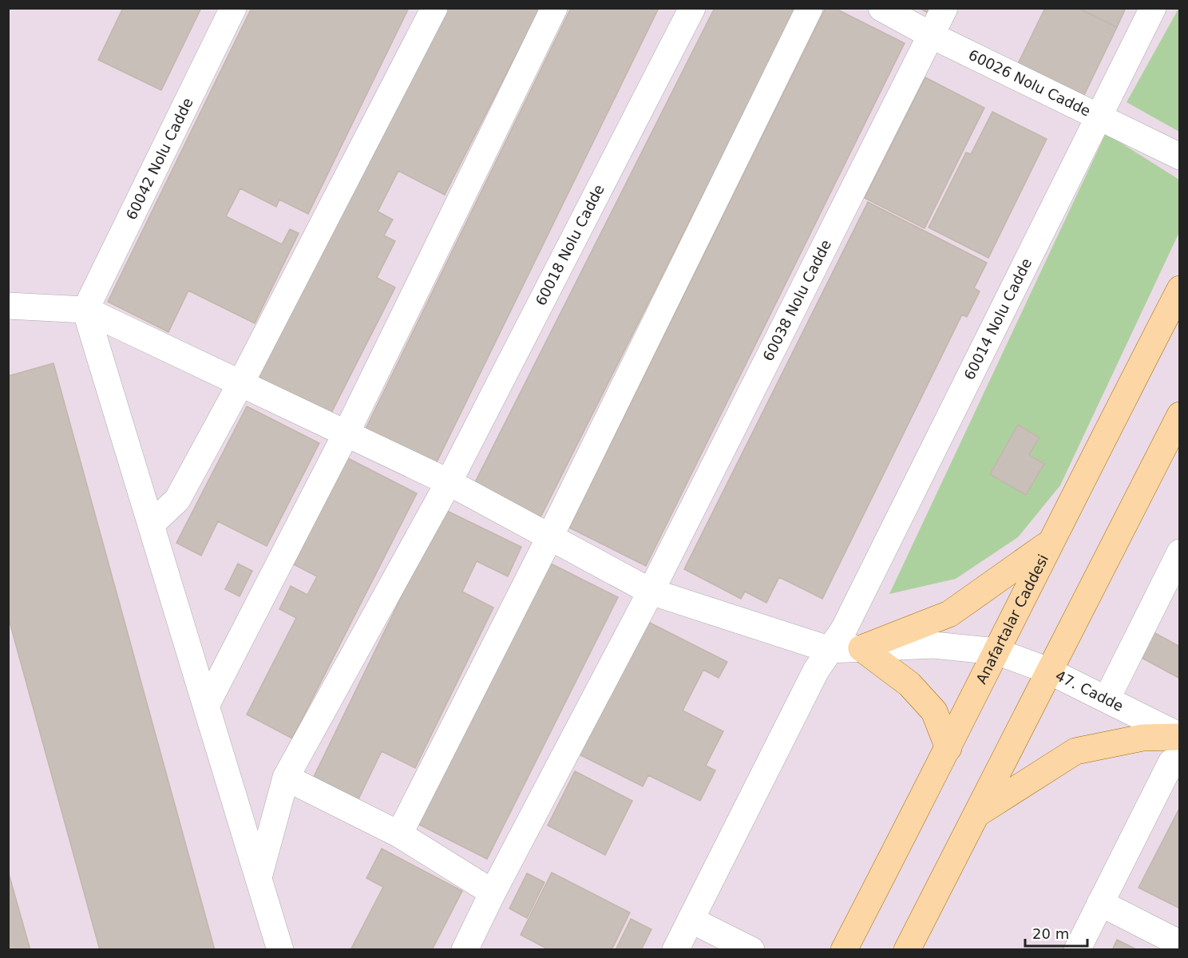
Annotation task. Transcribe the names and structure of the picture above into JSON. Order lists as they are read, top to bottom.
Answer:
{
  "streets": {
    "main road": ["Anafartalar Caddesi"],
    "street": [
      "60026 Nolu Cadde",
      "60042 Nolu Cadde",
      "60018 Nolu Cadde",
      "60038 Nolu Cadde",
      "60014 Nolu Cadde",
      "47. Cadde"
    ]
  },
  "crossings": [
    ["60026 Nolu Cadde", "60038 Nolu Cadde"],
    ["60026 Nolu Cadde", "60014 Nolu Cadde"],
    ["60014 Nolu Cadde", "47. Cadde"],
    ["Anafartalar Caddesi", "47. Cadde"]
  ],
  "scale_bar": "20 m"
}
